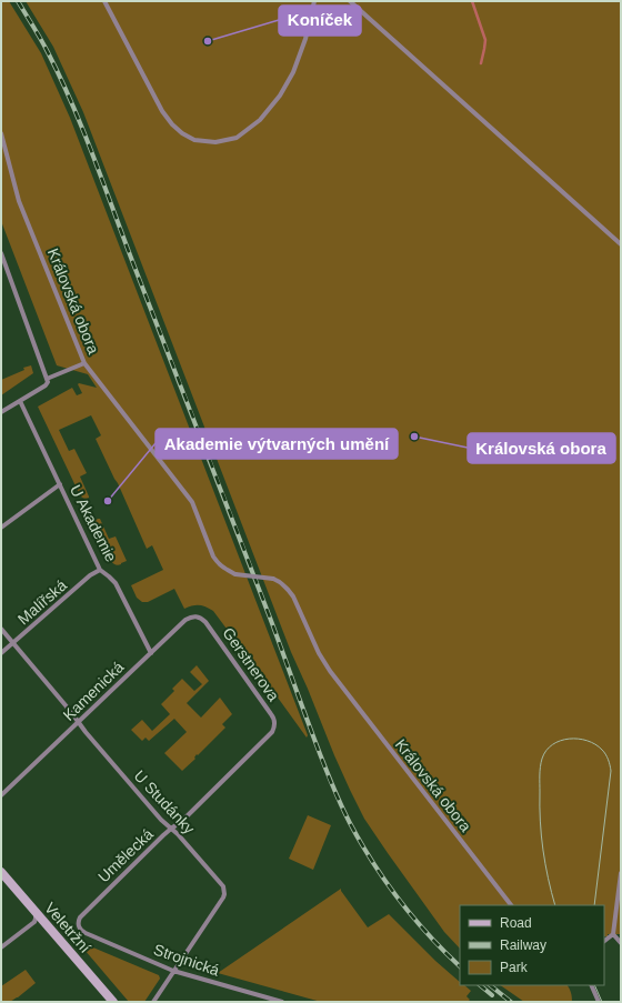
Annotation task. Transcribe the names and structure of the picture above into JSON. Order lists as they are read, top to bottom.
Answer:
{
  "streets": {
    "main road": ["Veletržní"],
    "street": [
      "Královská obora",
      "U Akademie",
      "Malířská",
      "Gerstnerova",
      "Kamenická",
      "U Studánky",
      "Umělecká",
      "Strojnická"
    ]
  },
  "crossings": [
    ["U Akademie", "Malířská"],
    ["U Akademie", "Kamenická"],
    ["Malířská", "U Studánky"],
    ["Gerstnerova", "Kamenická"],
    ["Gerstnerova", "Umělecká"],
    ["Kamenická", "U Studánky"],
    ["U Studánky", "Umělecká"],
    ["U Studánky", "Strojnická"],
    ["Umělecká", "Strojnická"]
  ],
  "places": ["Koníček", "Královská obora", "Akademie výtvarných umění"],
  "legend": ["Road", "Railway", "Park"]
}
